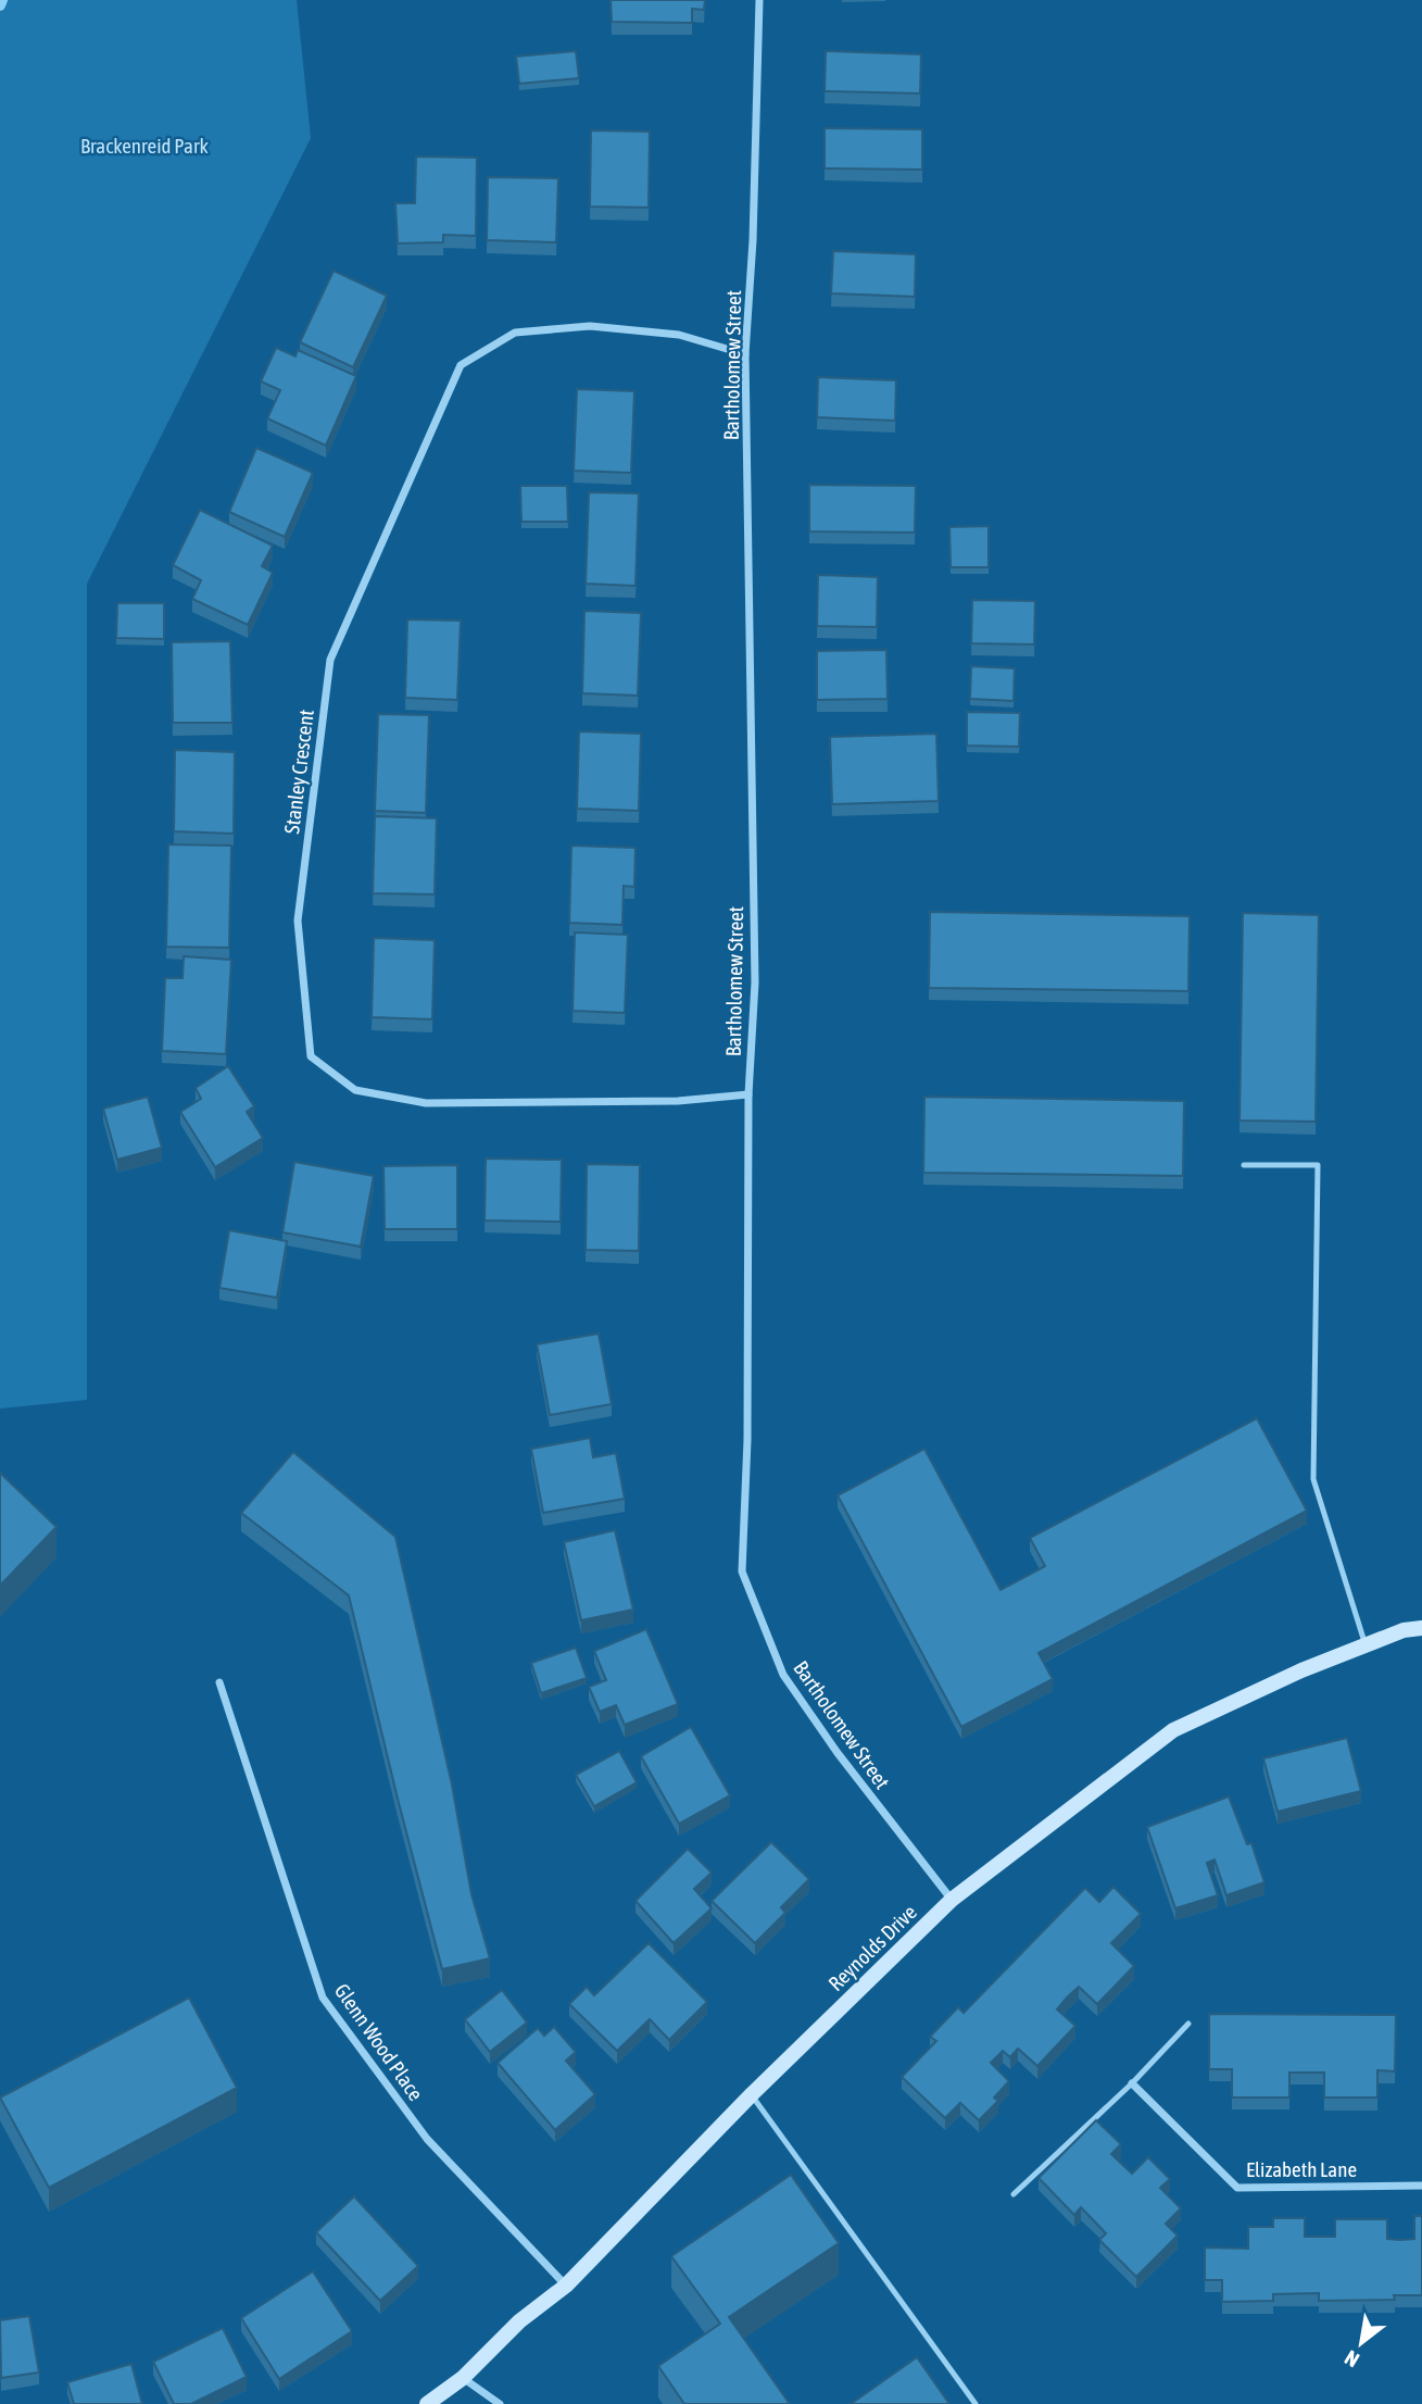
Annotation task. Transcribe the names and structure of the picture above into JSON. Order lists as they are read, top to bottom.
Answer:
{
  "streets": {
    "street": [
      "Bartholomew Street",
      "Stanley Crescent",
      "Reynolds Drive",
      "Glenn Wood Place",
      "Elizabeth Lane"
    ]
  },
  "crossings": [
    ["Bartholomew Street", "Stanley Crescent"],
    ["Bartholomew Street", "Reynolds Drive"],
    ["Reynolds Drive", "Glenn Wood Place"]
  ],
  "parks": ["Brackenreid Park"],
  "north": "bottom left"
}
